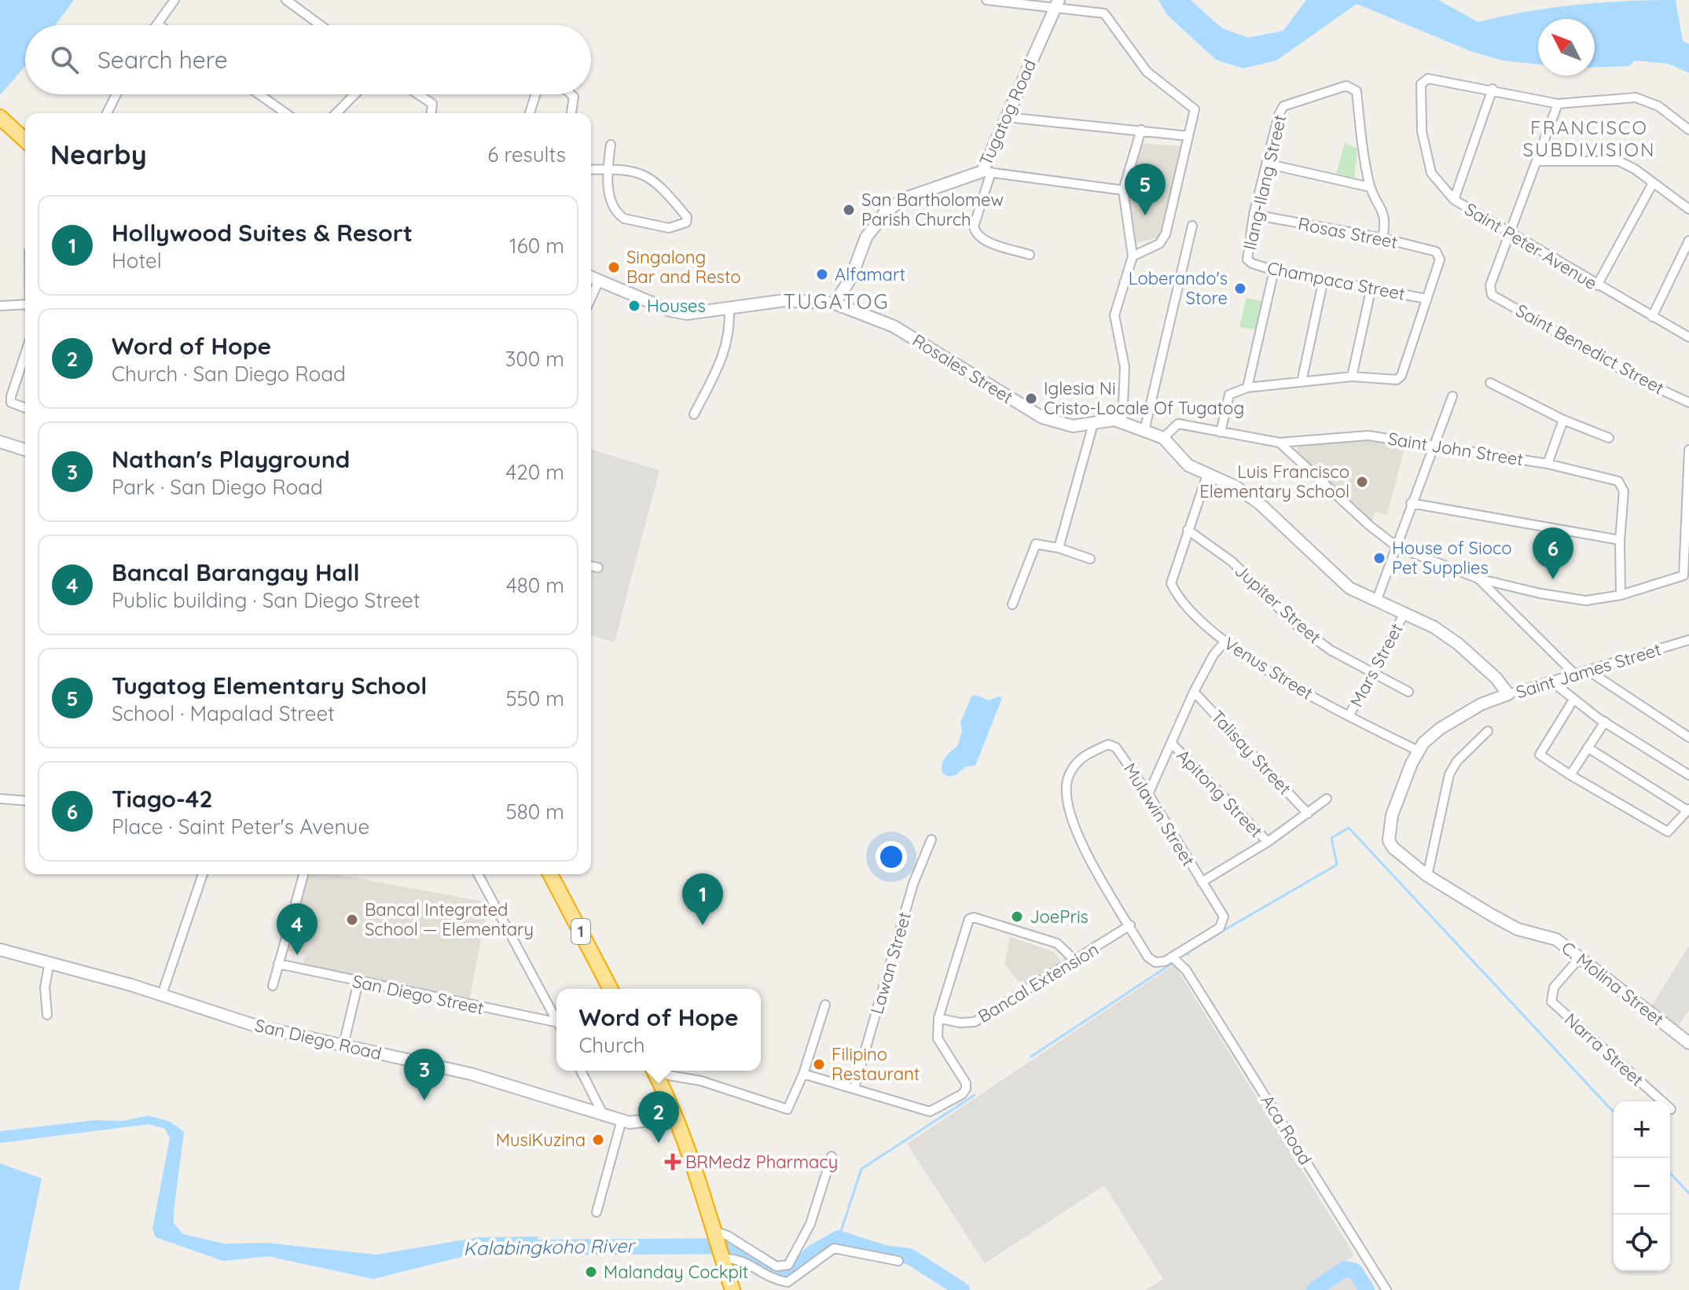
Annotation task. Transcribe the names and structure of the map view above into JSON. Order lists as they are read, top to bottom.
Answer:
{
  "streets": {
    "highway": ["1"],
    "street": [
      "Tugatog Road",
      "Ilang-Ilang Street",
      "Rosas Street",
      "Saint Peter Avenue",
      "Champaca Street",
      "Saint Benedict Street",
      "Rosales Street",
      "Saint John Street",
      "Jupiter Street",
      "Mars Street",
      "Venus Street",
      "Saint James Street",
      "Talisay Street",
      "Apitong Street",
      "Mulawin Street",
      "Lawan Street",
      "Bancal Extension",
      "C. Molina Street",
      "San Diego Street",
      "San Diego Road",
      "Narra Street",
      "Aca Road"
    ]
  },
  "crossings": [
    ["Tugatog Road", "Rosales Street"],
    ["Ilang-Ilang Street", "Rosas Street"],
    ["Ilang-Ilang Street", "Champaca Street"],
    ["Rosas Street", "Champaca Street"],
    ["Saint Peter Avenue", "Saint Benedict Street"],
    ["Rosales Street", "Saint John Street"],
    ["Rosales Street", "Saint James Street"],
    ["Saint John Street", "Saint James Street"],
    ["Jupiter Street", "Mars Street"],
    ["Jupiter Street", "Venus Street"],
    ["Mars Street", "Venus Street"],
    ["Mars Street", "Saint James Street"],
    ["Venus Street", "Saint James Street"],
    ["Venus Street", "C. Molina Street"],
    ["Saint James Street", "C. Molina Street"],
    ["Mulawin Street", "Bancal Extension"],
    ["C. Molina Street", "Narra Street"]
  ],
  "districts": ["FRANCISCO SUBDIVISION", "TUGATOG"],
  "water": ["Kalabingkoho River"],
  "places": {
    "other": [
      "San Bartholomew Parish Church",
      "Singalong Bar and Resto",
      "Alfamart",
      "Loberando's Store",
      "Houses",
      "Iglesia Ni Cristo-Locale Of Tugatog",
      "Luis Francisco Elementary School",
      "House of Sioco Pet Supplies",
      "JoePris",
      "Bancal Integrated School — Elementary",
      "Filipino Restaurant",
      "MusiKuzina",
      "Malanday Cockpit"
    ],
    "health": ["BRMedz Pharmacy"]
  },
  "north": "top left",
  "page": {
    "search": "Search here",
    "heading": ["Nearby", "6 results"],
    "pins": [
      "5",
      "6",
      "1",
      "4",
      "3",
      "2"
    ],
    "list": [
      {
        "mark": "1",
        "name": "Hollywood Suites & Resort",
        "note": "Hotel",
        "value": "160 m"
      },
      {
        "mark": "2",
        "name": "Word of Hope",
        "note": "Church · San Diego Road",
        "value": "300 m"
      },
      {
        "mark": "3",
        "name": "Nathan's Playground",
        "note": "Park · San Diego Road",
        "value": "420 m"
      },
      {
        "mark": "4",
        "name": "Bancal Barangay Hall",
        "note": "Public building · San Diego Street",
        "value": "480 m"
      },
      {
        "mark": "5",
        "name": "Tugatog Elementary School",
        "note": "School · Mapalad Street",
        "value": "550 m"
      },
      {
        "mark": "6",
        "name": "Tiago-42",
        "note": "Place · Saint Peter's Avenue",
        "value": "580 m"
      }
    ],
    "popup": ["Word of Hope", "Church"],
    "map_buttons": ["+", "−"]
  }
}
